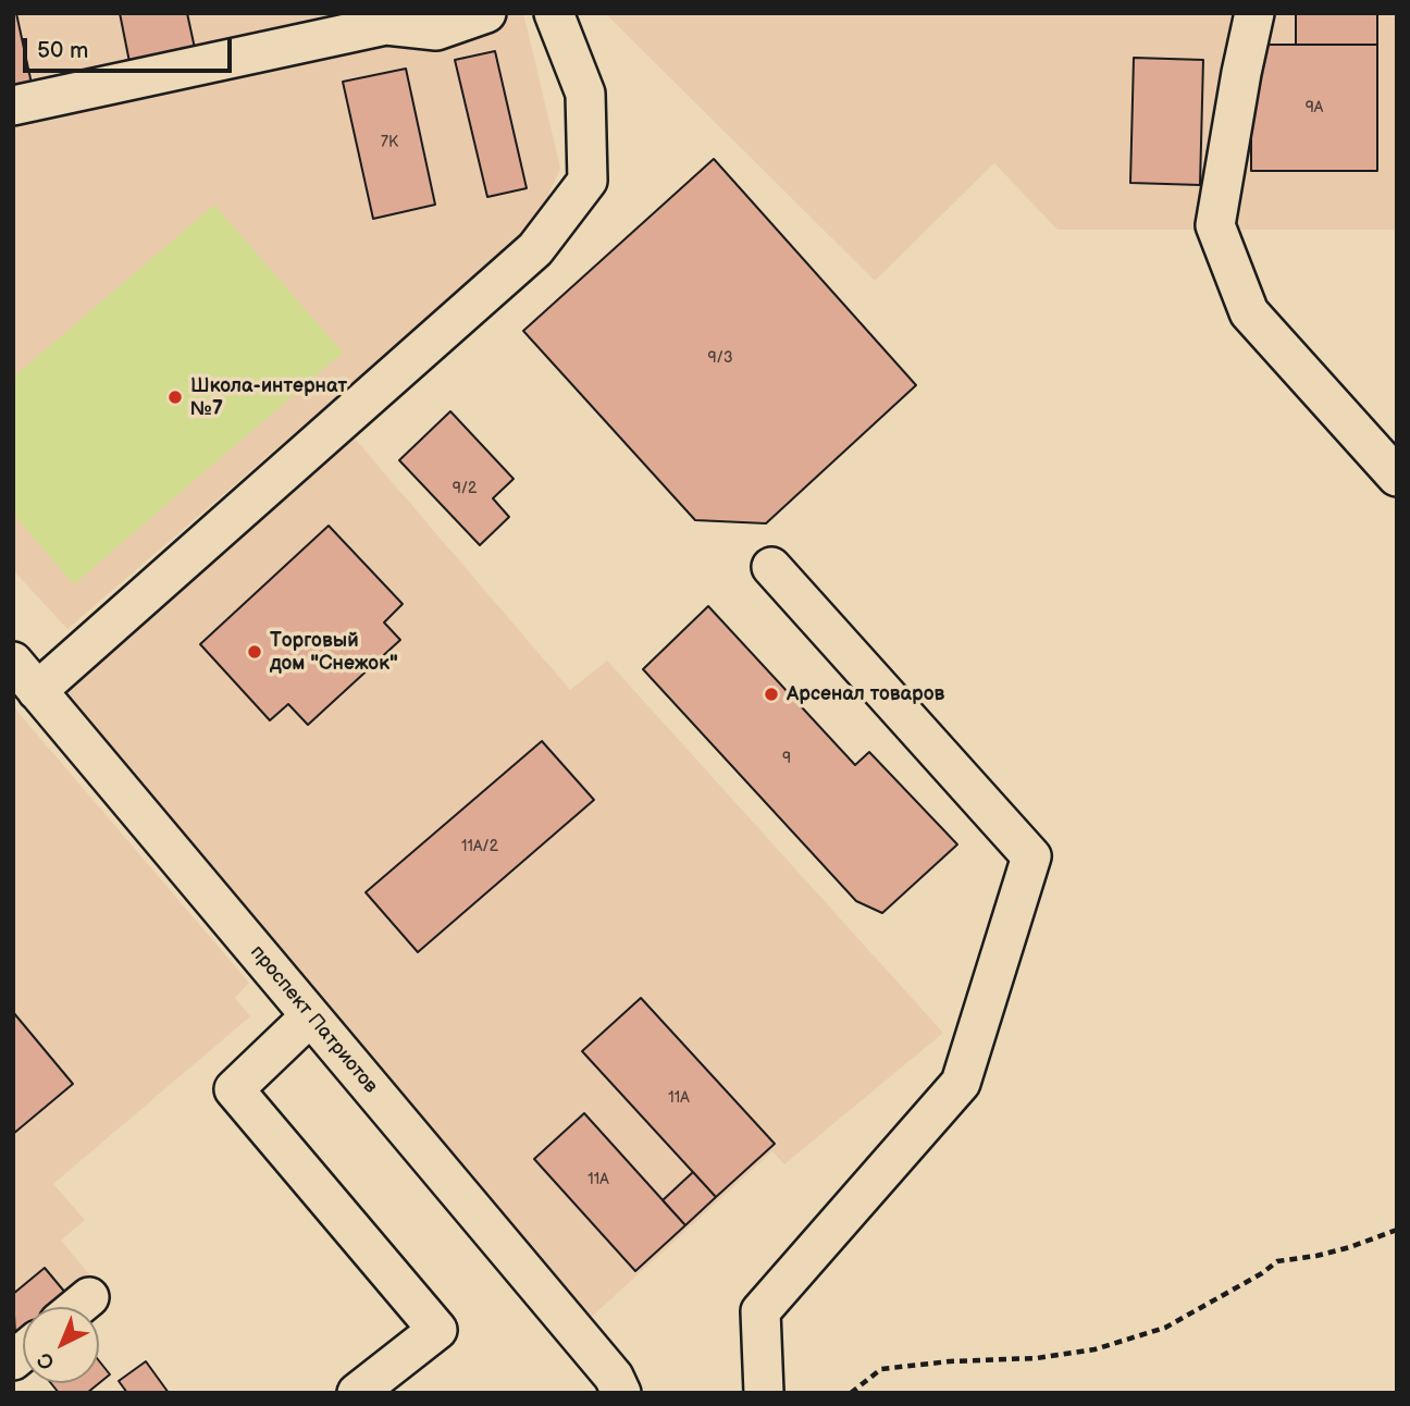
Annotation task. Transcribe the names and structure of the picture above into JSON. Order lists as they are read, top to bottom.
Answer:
{
  "streets": {
    "street": ["проспект Патриотов"]
  },
  "places": ["Школа-интернат №7", "Торговый дом \"Снежок\"", "Арсенал товаров"],
  "house_numbers": [
    "9А",
    "7К",
    "9/3",
    "9/2",
    "9",
    "11А/2",
    "11А",
    "11А"
  ],
  "scale_bar": "50 m",
  "north": "bottom left"
}
